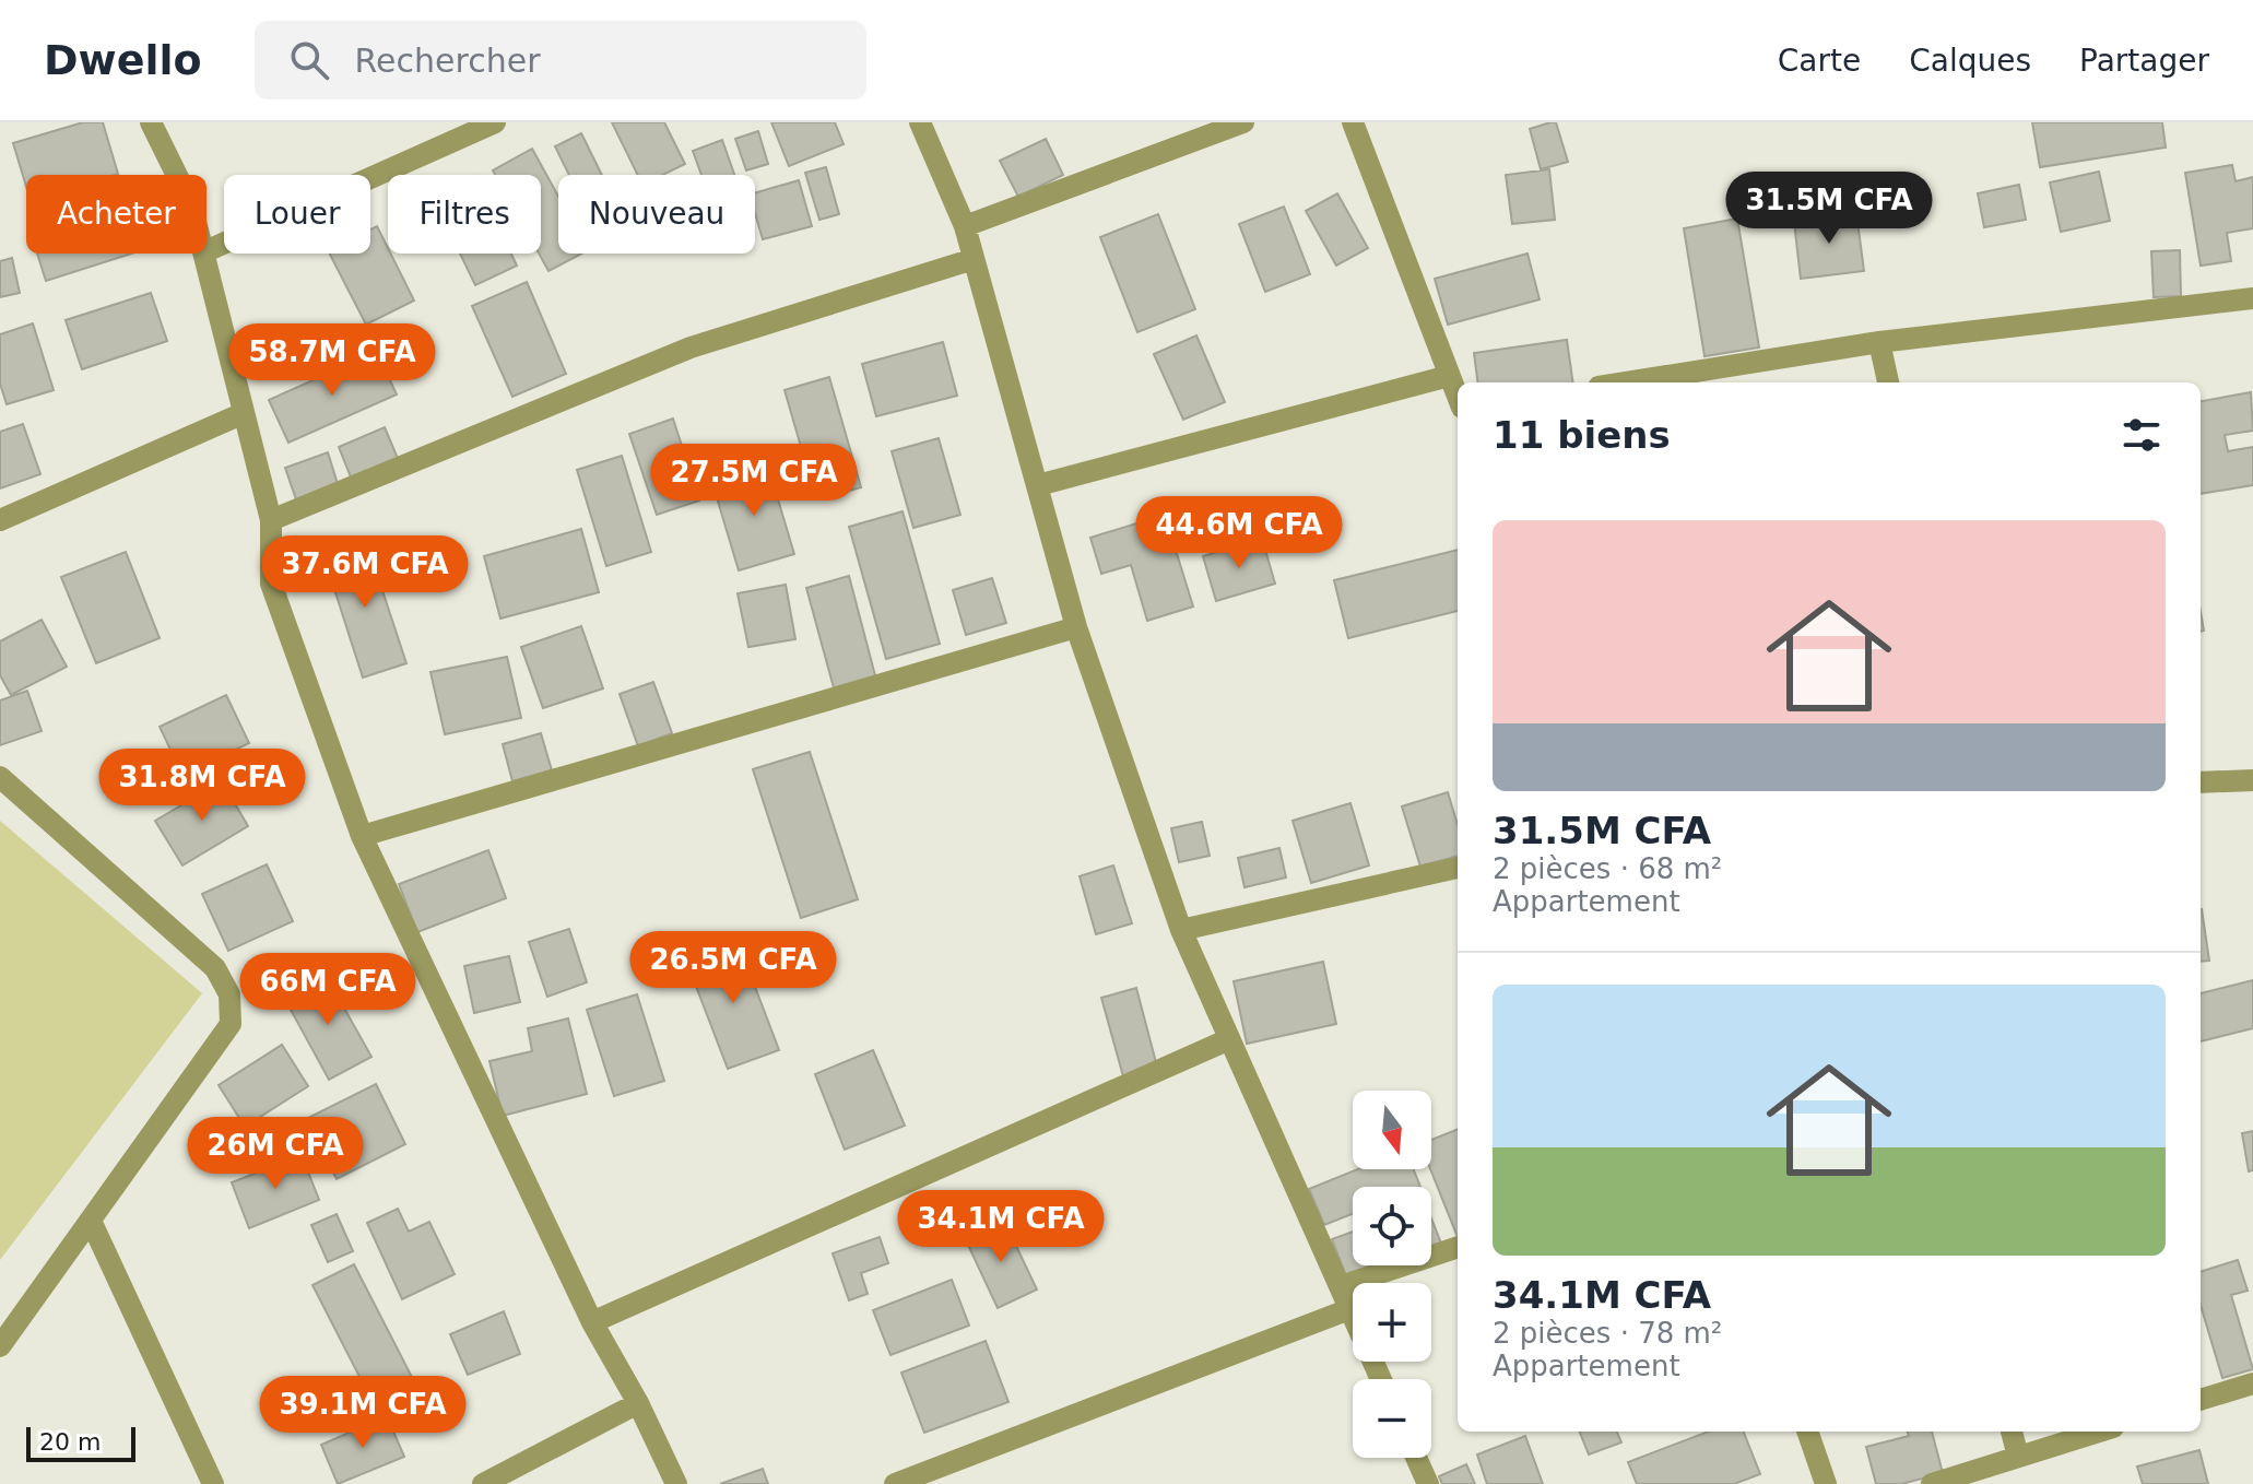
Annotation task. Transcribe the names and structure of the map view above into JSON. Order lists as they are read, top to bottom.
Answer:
{
  "scale_bar": "20 m",
  "north": "bottom",
  "page": {
    "header": "Dwello",
    "search": "Rechercher",
    "nav": ["Carte", "Calques", "Partager"],
    "price": [
      "31.5M CFA",
      "58.7M CFA",
      "27.5M CFA",
      "44.6M CFA",
      "37.6M CFA",
      "31.8M CFA",
      "26.5M CFA",
      "66M CFA",
      "26M CFA",
      "34.1M CFA",
      "39.1M CFA"
    ],
    "chip": [
      "Acheter",
      "Louer",
      "Filtres",
      "Nouveau"
    ],
    "heading": "11 biens",
    "list": [
      {
        "name": "31.5M CFA",
        "note": "2 pièces · 68 m² · Appartement"
      },
      {
        "name": "34.1M CFA",
        "note": "2 pièces · 78 m² · Appartement"
      }
    ],
    "map_buttons": ["+", "−"],
    "scale": "20 m"
  }
}
